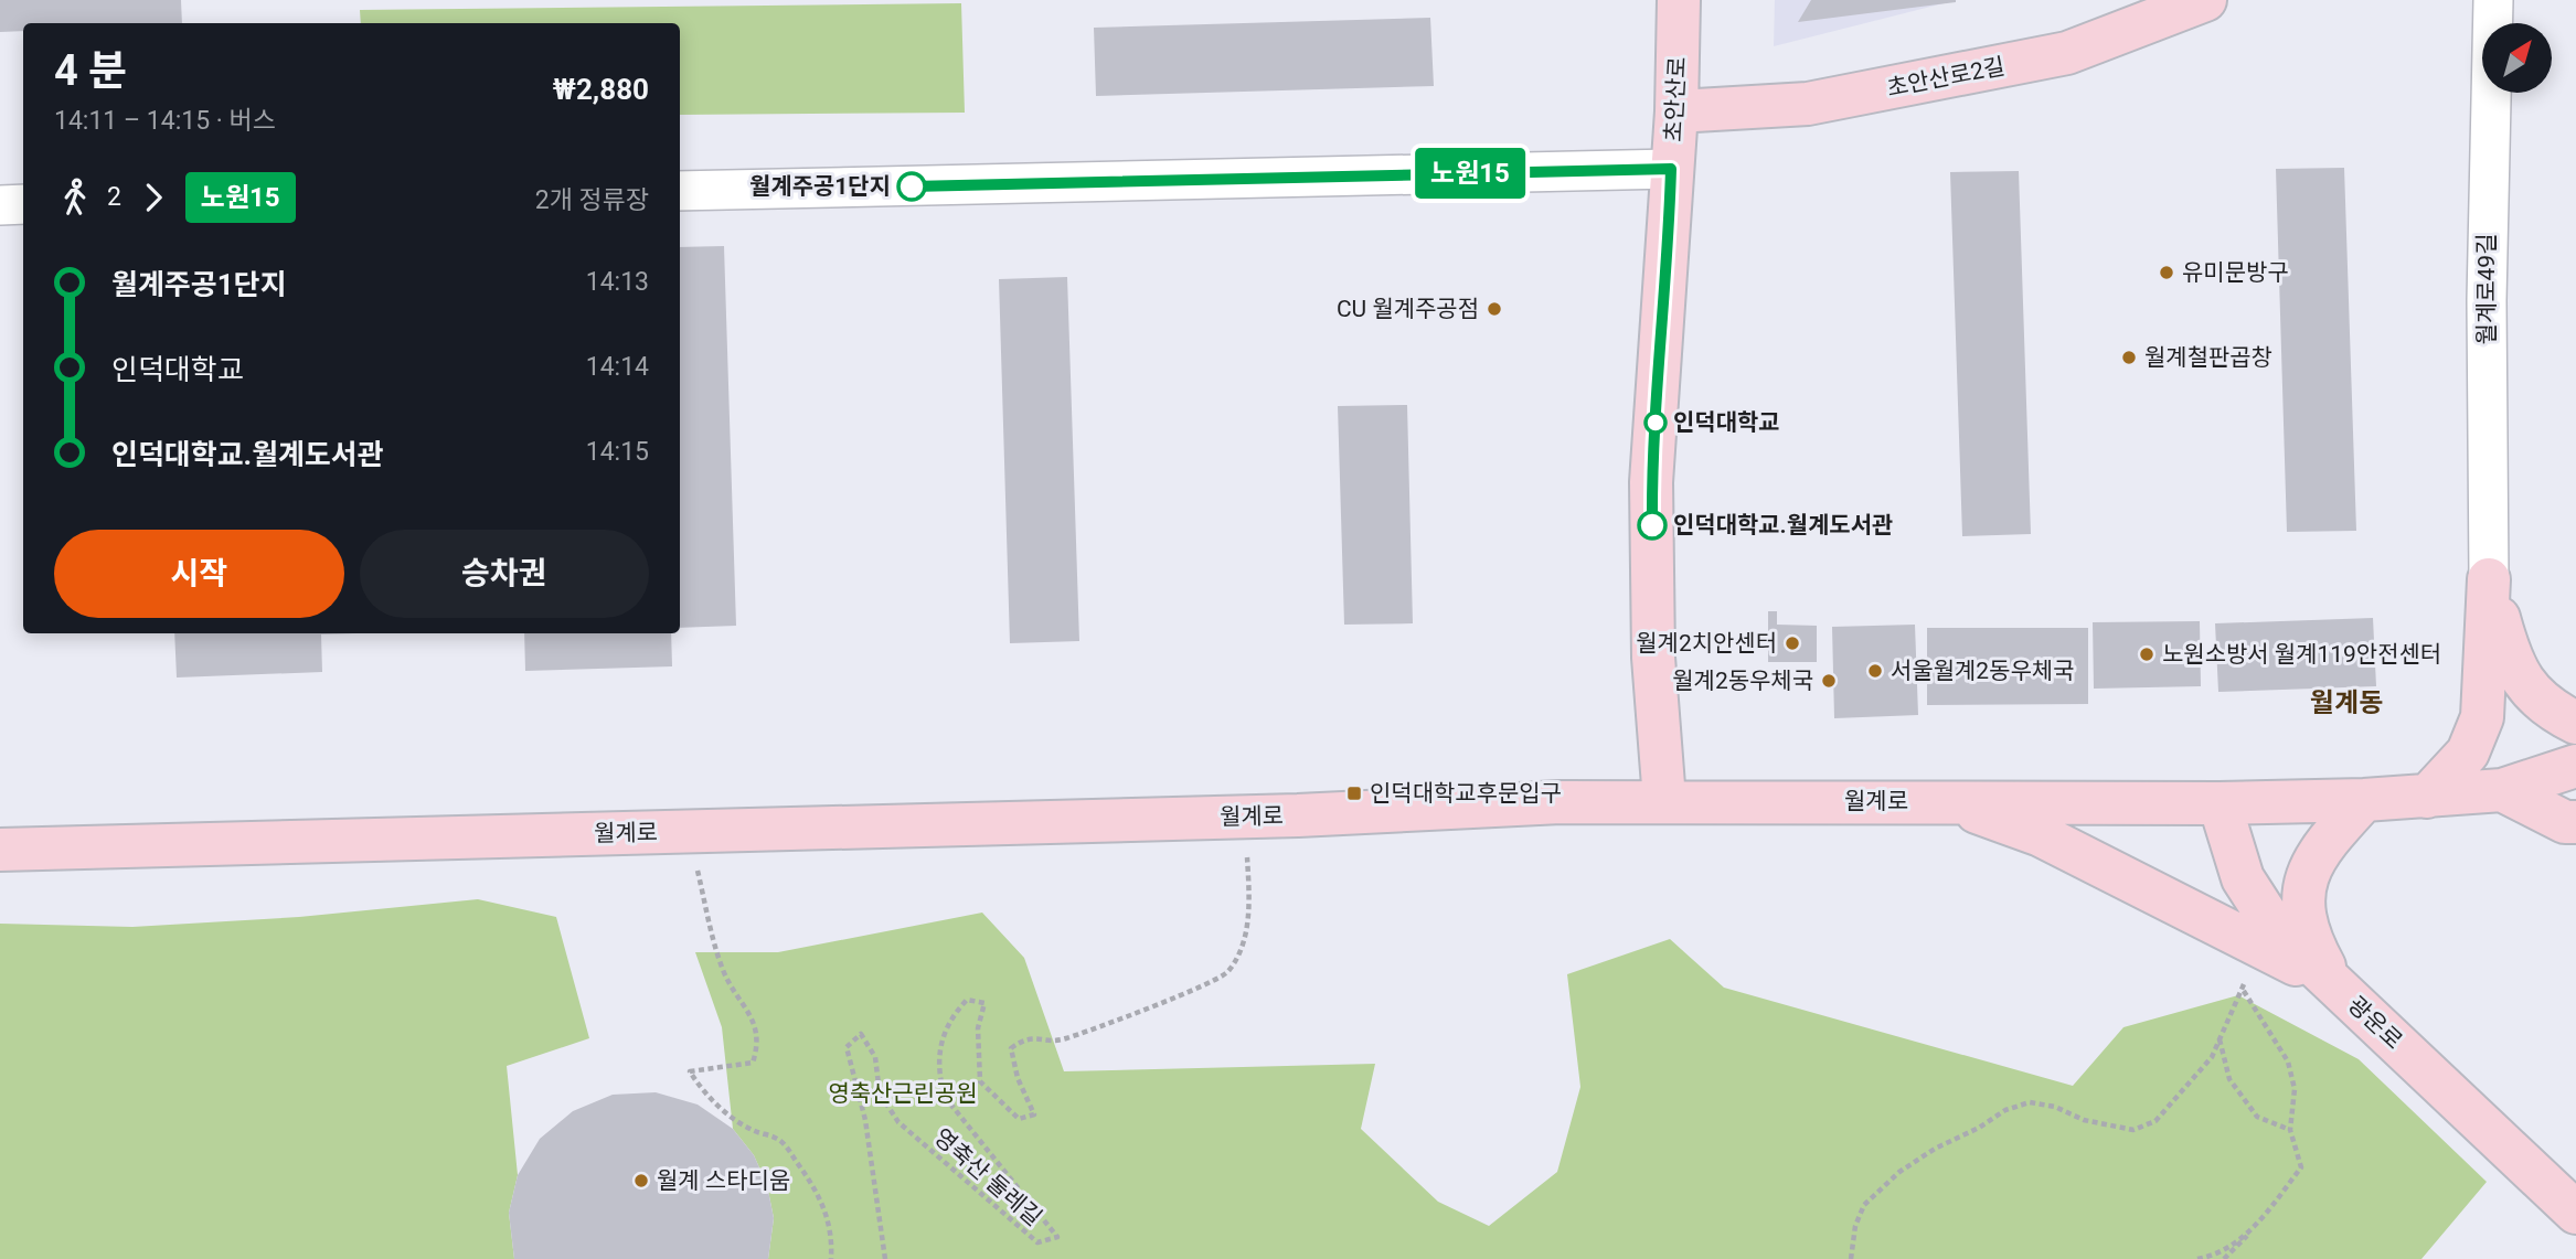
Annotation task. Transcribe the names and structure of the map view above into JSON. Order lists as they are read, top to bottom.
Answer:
{
  "streets": {
    "main road": [
      "초안산로2길",
      "초안산로",
      "월계로",
      "광운로"
    ],
    "street": ["월계로49길"],
    "path": ["영축산 둘레길"]
  },
  "crossings": [
    ["초안산로2길", "초안산로"],
    ["초안산로", "월계로"],
    ["월계로", "광운로"]
  ],
  "districts": ["월계동"],
  "parks": ["영축산근린공원"],
  "places": {
    "other": [
      "월계주공1단지",
      "유미문방구",
      "CU 월계주공점",
      "월계철판곱창",
      "인덕대학교",
      "인덕대학교.월계도서관",
      "월계2치안센터",
      "노원소방서 월계119안전센터",
      "서울월계2동우체국",
      "월계2동우체국",
      "월계 스타디움"
    ],
    "transit": ["인덕대학교후문입구"]
  },
  "lines": ["bus line 노원15"],
  "north": "top right",
  "page": {
    "on_map": "노원15",
    "heading": ["4 분", "14:11 – 14:15 · 버스", "₩2,880"],
    "legs": ["2", "노원15", "2개 정류장"],
    "list": [
      {
        "name": "월계주공1단지",
        "value": "14:13"
      },
      {
        "name": "인덕대학교",
        "value": "14:14"
      },
      {
        "name": "인덕대학교.월계도서관",
        "value": "14:15"
      }
    ],
    "buttons": ["시작", "승차권"]
  }
}
